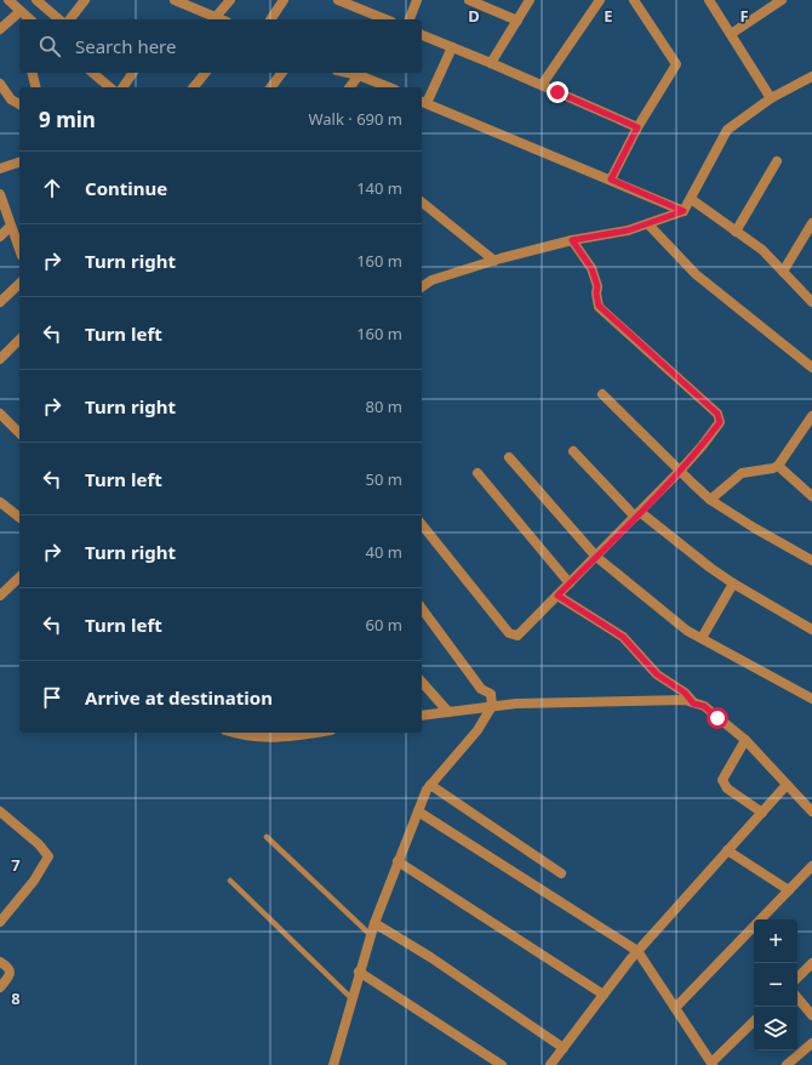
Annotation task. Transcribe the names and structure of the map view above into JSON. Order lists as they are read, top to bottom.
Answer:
{
  "page": {
    "search": "Search here",
    "heading": ["9 min", "Walk · 690 m"],
    "list": [
      ["Continue", "140 m"],
      ["Turn right", "160 m"],
      ["Turn left", "160 m"],
      ["Turn right", "80 m"],
      ["Turn left", "50 m"],
      ["Turn right", "40 m"],
      ["Turn left", "60 m"],
      "Arrive at destination"
    ],
    "map_buttons": ["+", "−"]
  },
  "grid": {
    "columns": ["D", "E", "F"],
    "rows": ["7", "8"]
  }
}
